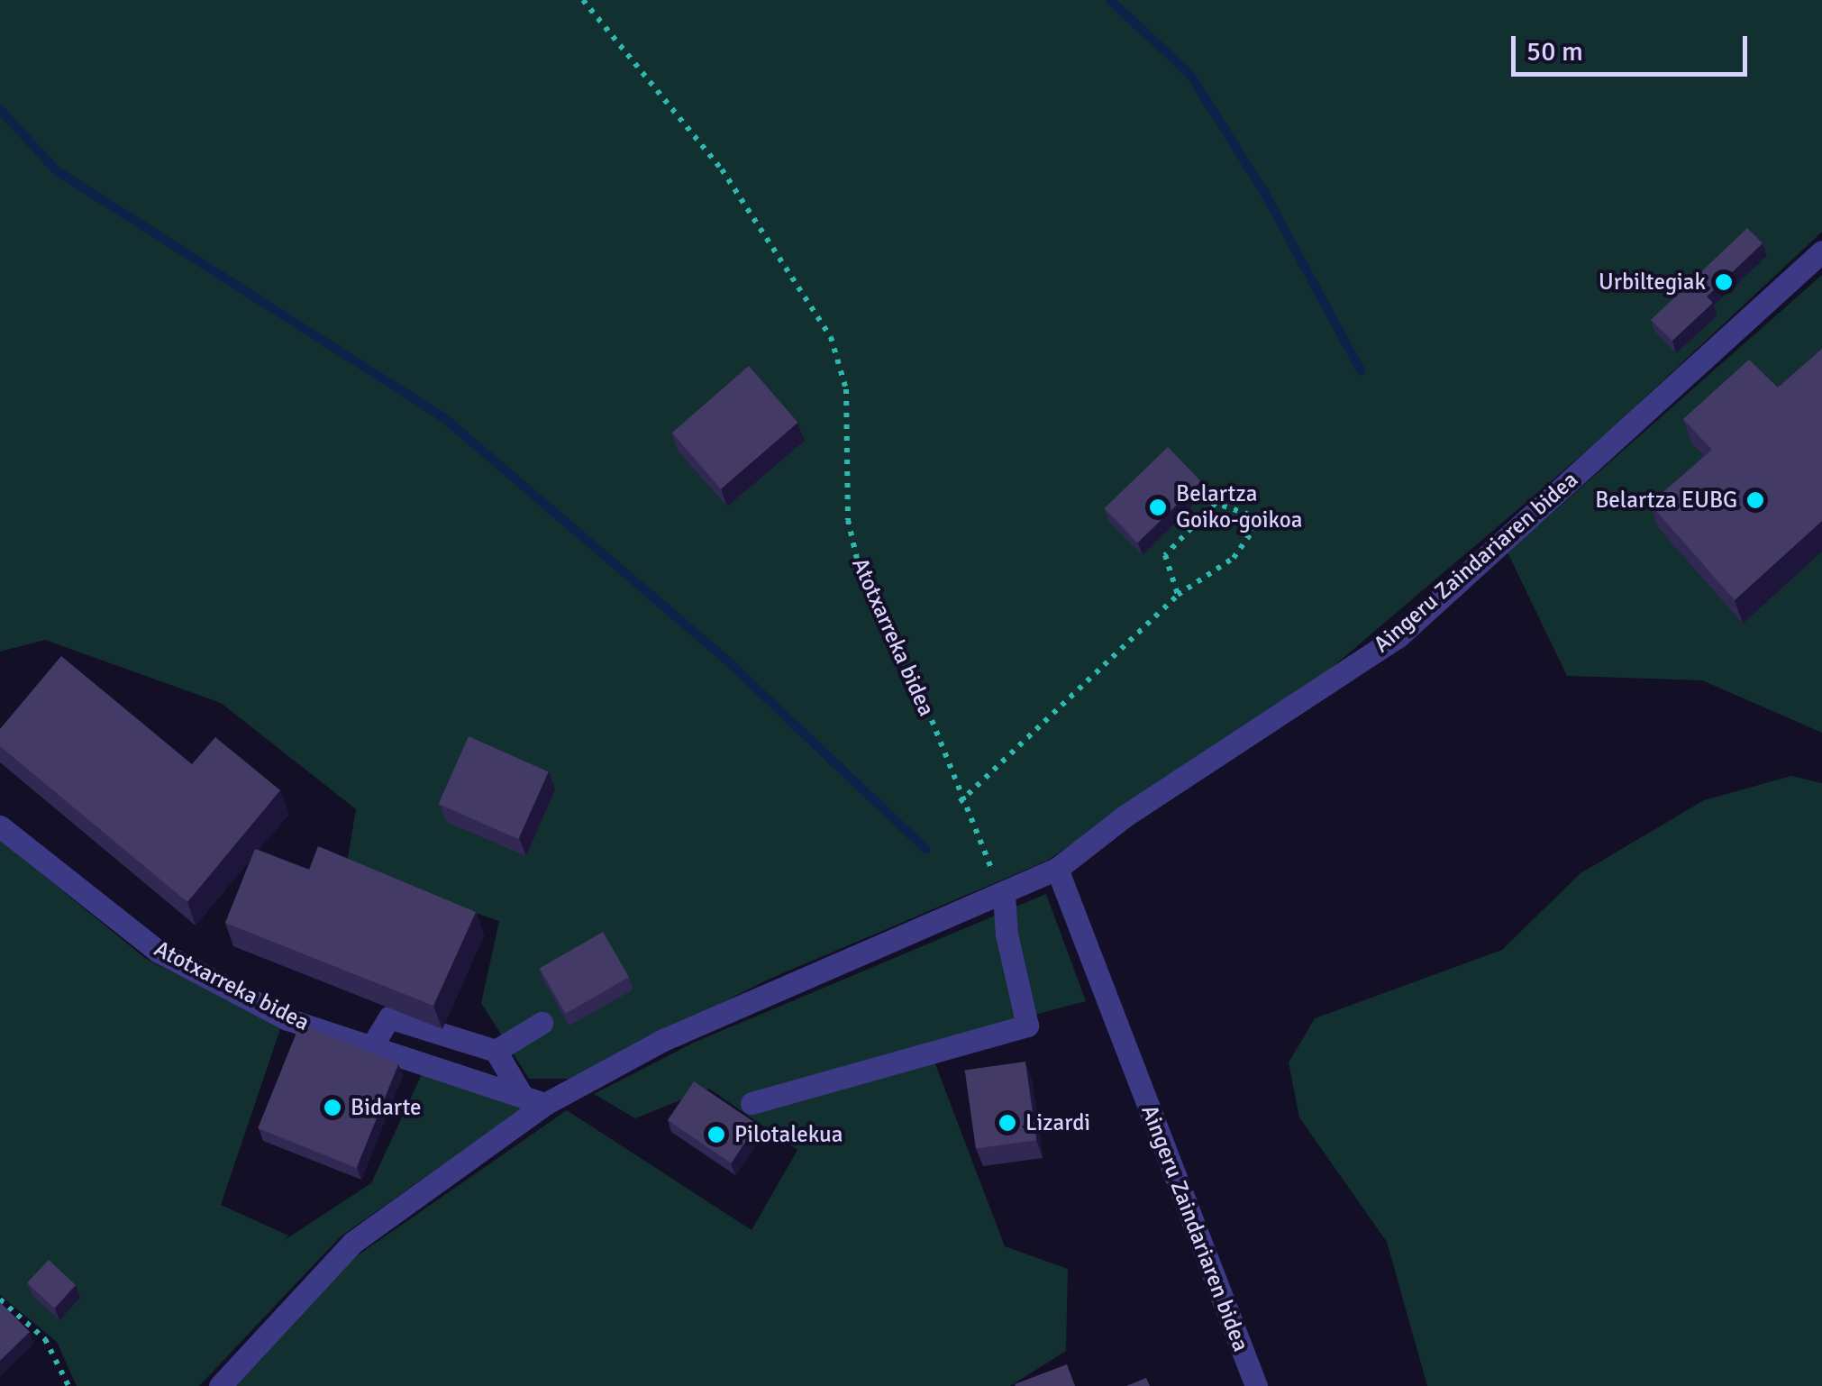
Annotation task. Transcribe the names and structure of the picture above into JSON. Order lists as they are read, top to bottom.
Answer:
{
  "streets": {
    "street": ["Aingeru Zaindariaren bidea", "Atotxarreka bidea"]
  },
  "crossings": [
    ["Aingeru Zaindariaren bidea", "Atotxarreka bidea"]
  ],
  "places": [
    "Urbiltegiak",
    "Belartza EUBG",
    "Belartza Goiko-goikoa",
    "Bidarte",
    "Lizardi",
    "Pilotalekua"
  ],
  "scale_bar": "50 m"
}
